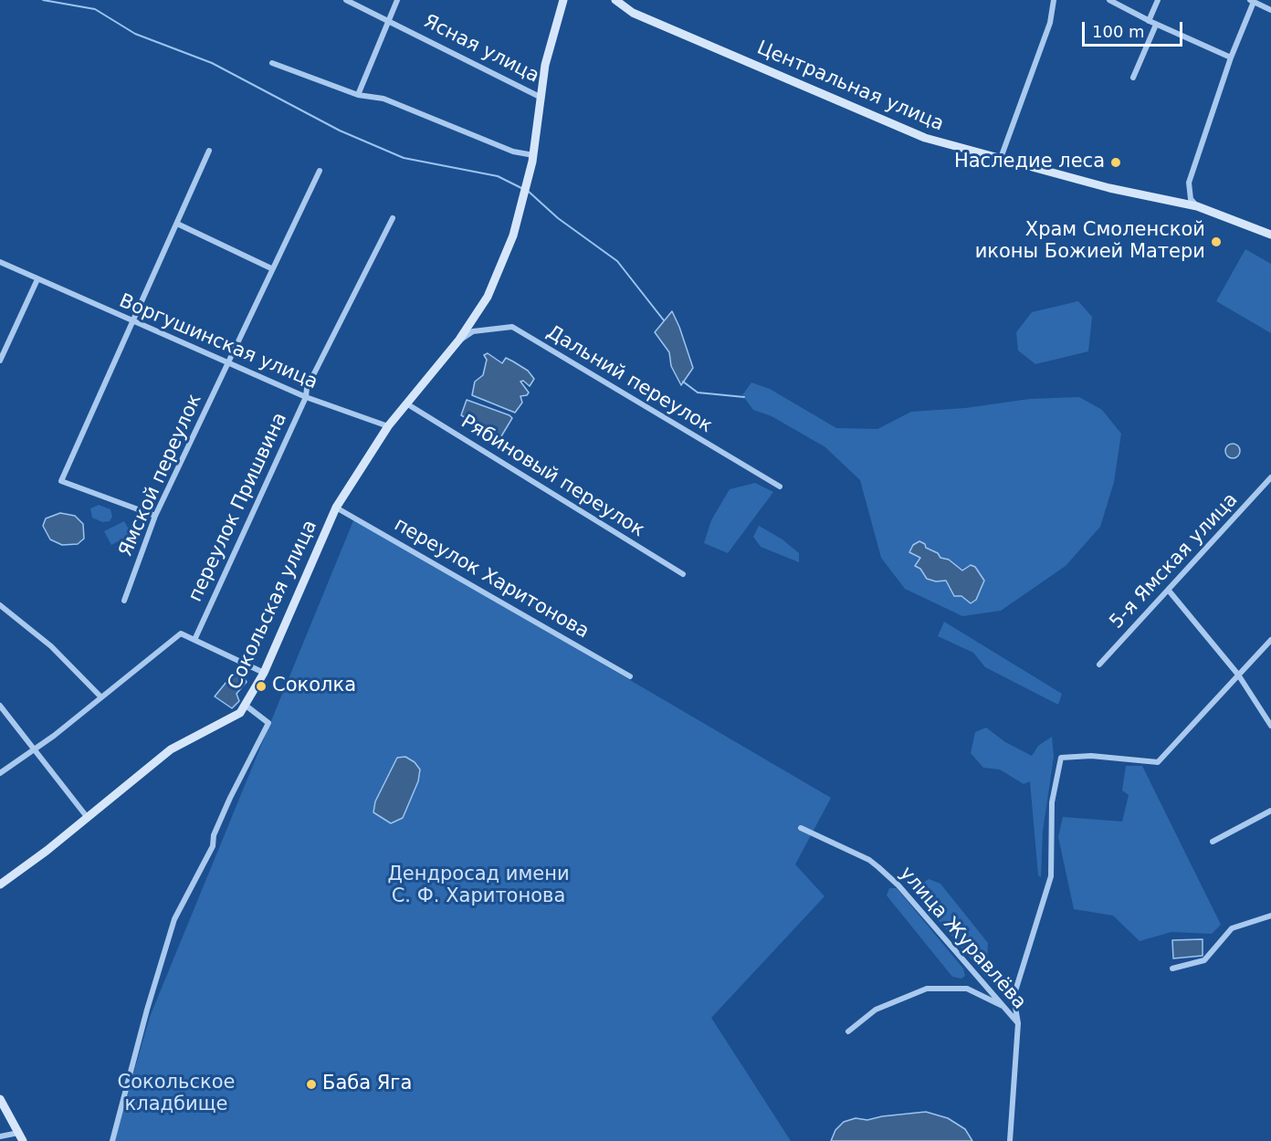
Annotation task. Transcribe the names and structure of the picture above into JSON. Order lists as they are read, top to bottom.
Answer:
{
  "streets": {
    "street": [
      "Ясная улица",
      "Центральная улица",
      "Воргушинская улица",
      "Дальний переулок",
      "Ямской переулок",
      "Рябиновый переулок",
      "переулок Пришвина",
      "5-я Ямская улица",
      "переулок Харитонова",
      "Сокольская улица",
      "улица Журавлёва"
    ]
  },
  "crossings": [
    ["Ясная улица", "Сокольская улица"],
    ["Воргушинская улица", "Ямской переулок"],
    ["Воргушинская улица", "переулок Пришвина"],
    ["Воргушинская улица", "Сокольская улица"],
    ["Дальний переулок", "Сокольская улица"],
    ["Рябиновый переулок", "Сокольская улица"],
    ["переулок Харитонова", "Сокольская улица"]
  ],
  "parks": ["Дендросад имени С. Ф. Харитонова", "Сокольское кладбище"],
  "places": [
    "Наследие леса",
    "Храм Смоленской иконы Божией Матери",
    "Соколка",
    "Баба Яга"
  ],
  "scale_bar": "100 m"
}
